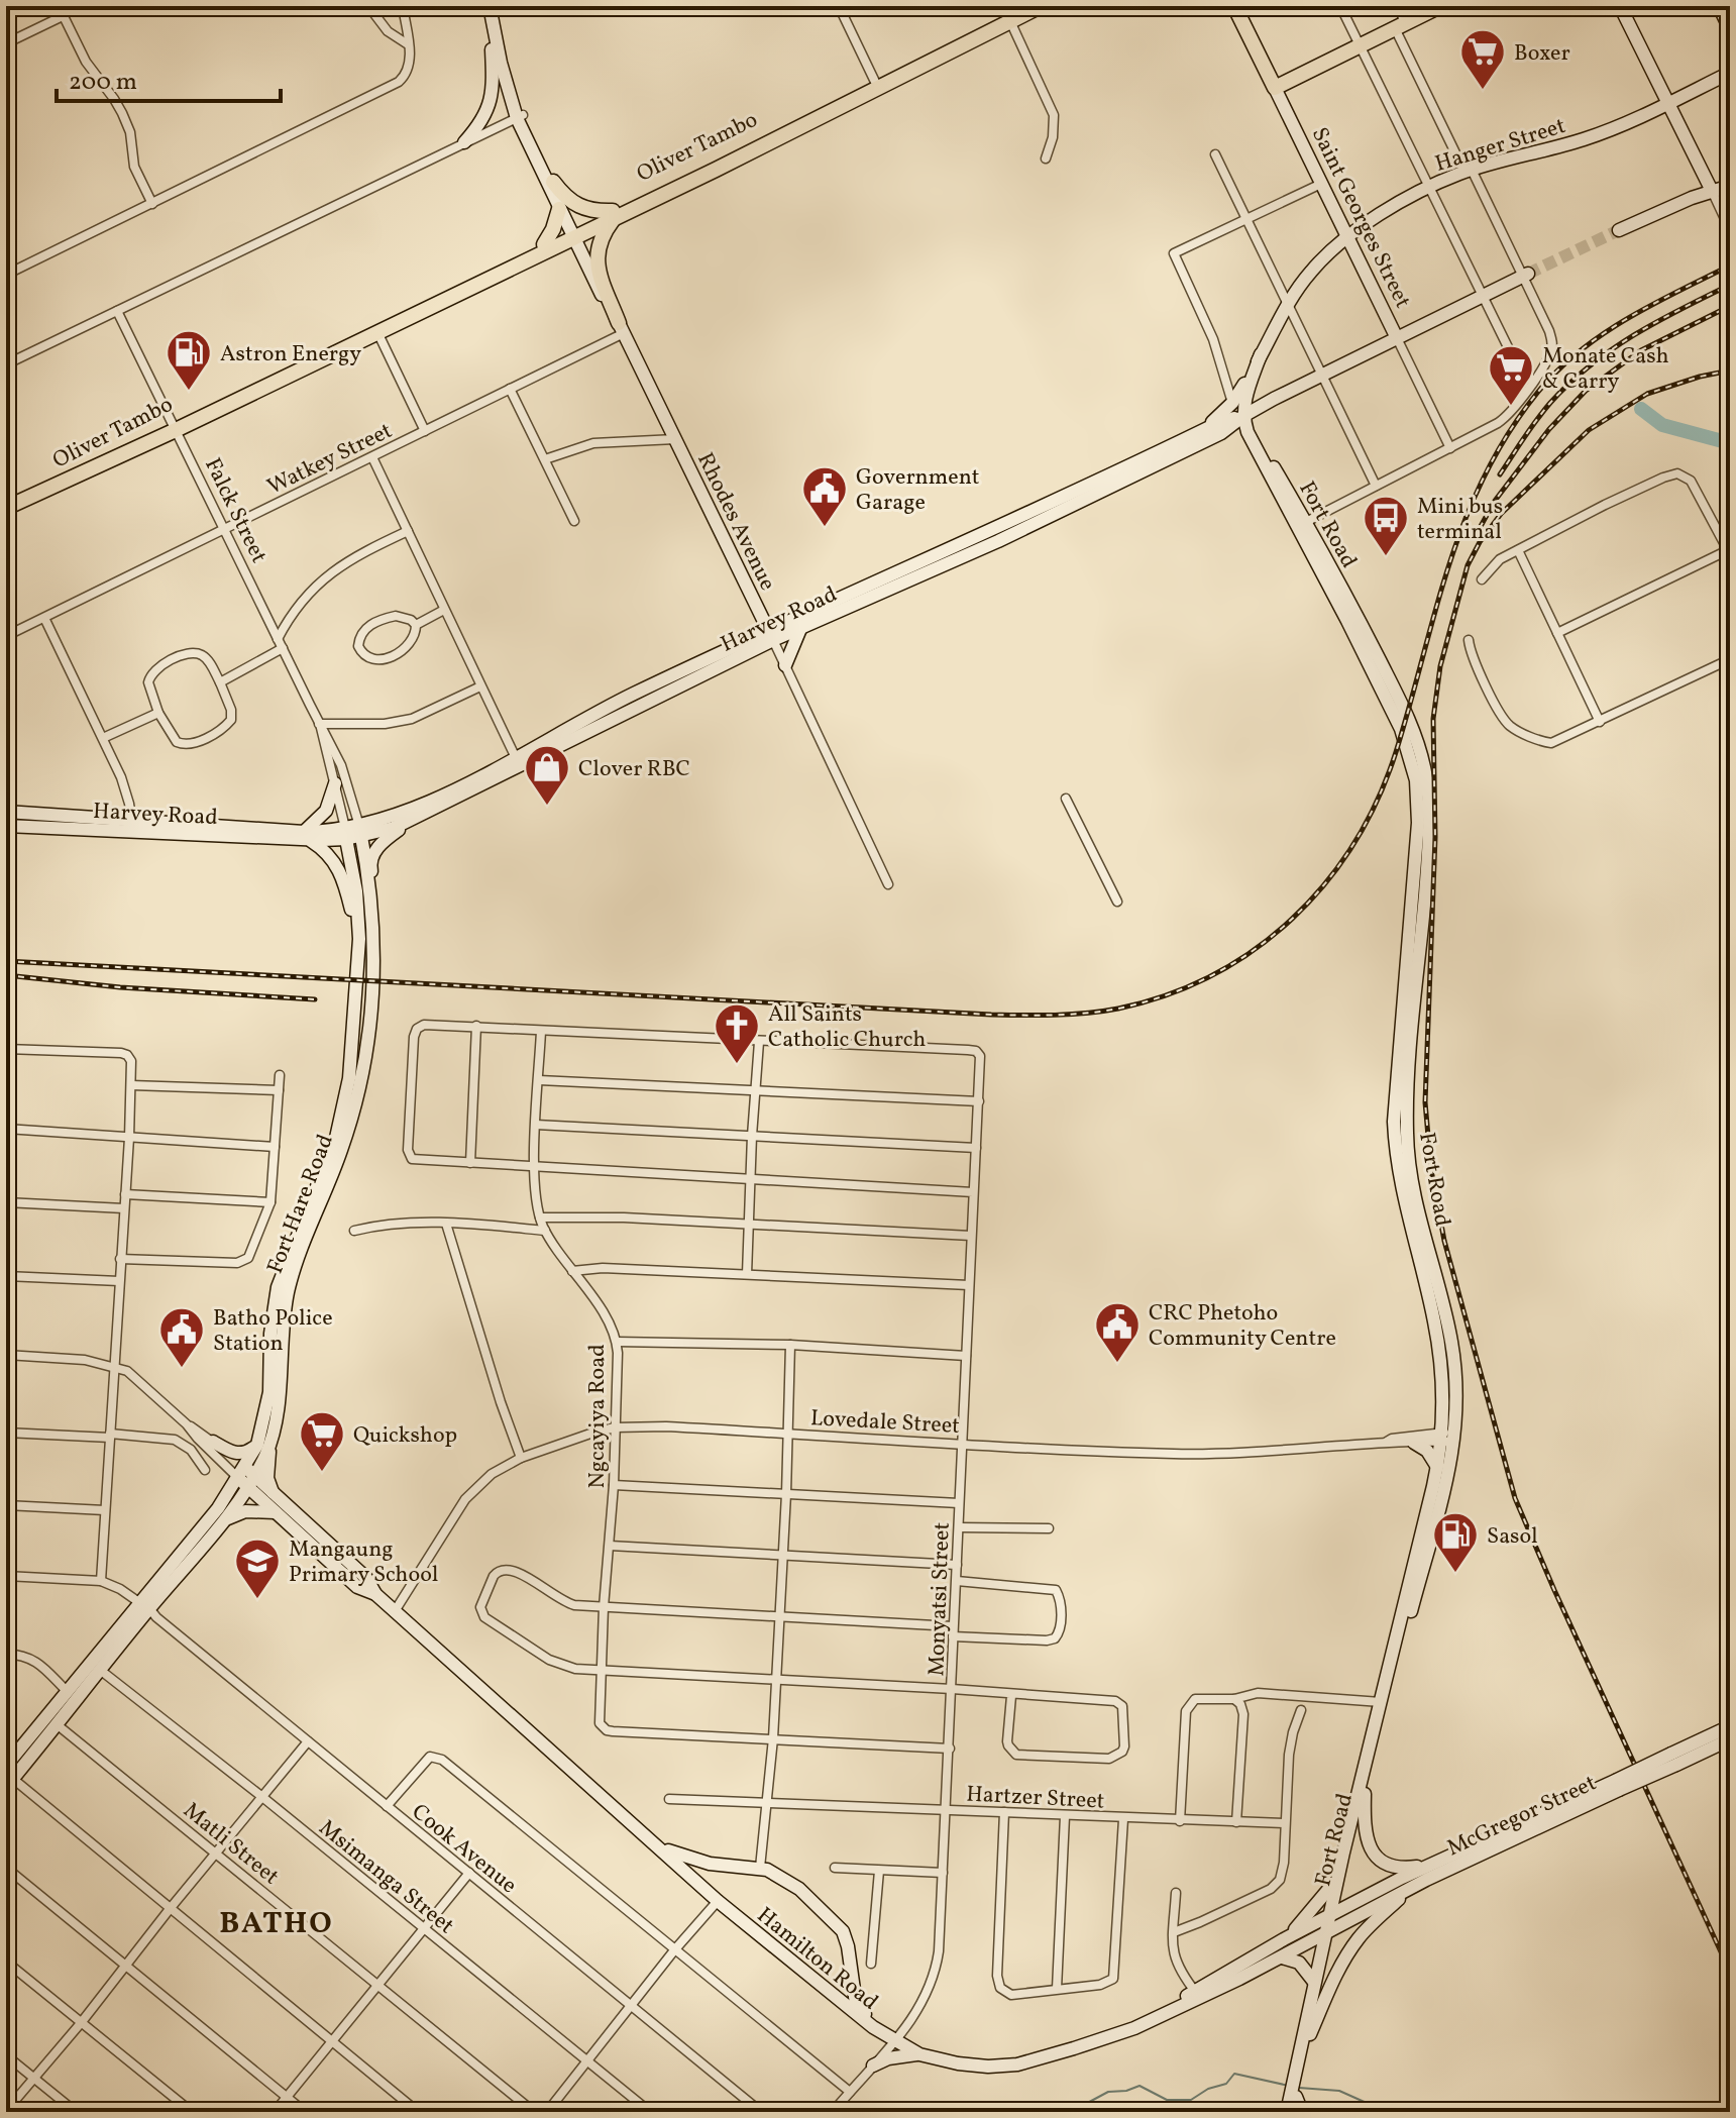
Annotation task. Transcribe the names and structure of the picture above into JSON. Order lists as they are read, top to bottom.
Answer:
{
  "streets": {
    "main road": [
      "Hanger Street",
      "Oliver Tambo",
      "Saint Georges Street",
      "Rhodes Avenue",
      "Fort Road",
      "Harvey Road",
      "Fort Hare Road",
      "McGregor Street",
      "Hamilton Road"
    ],
    "street": [
      "Watkey Street",
      "Falck Street",
      "Ngcayiya Road",
      "Lovedale Street",
      "Monyatsi Street",
      "Hartzer Street",
      "Matli Street",
      "Cook Avenue",
      "Msimanga Street"
    ]
  },
  "crossings": [
    ["Hanger Street", "Saint Georges Street"],
    ["Hanger Street", "Fort Road"],
    ["Hanger Street", "Harvey Road"],
    ["Oliver Tambo", "Falck Street"],
    ["Oliver Tambo", "Rhodes Avenue"],
    ["Saint Georges Street", "Harvey Road"],
    ["Watkey Street", "Falck Street"],
    ["Watkey Street", "Rhodes Avenue"],
    ["Falck Street", "Harvey Road"],
    ["Falck Street", "Fort Hare Road"],
    ["Rhodes Avenue", "Harvey Road"],
    ["Fort Road", "Harvey Road"],
    ["Fort Road", "Lovedale Street"],
    ["Fort Road", "McGregor Street"],
    ["Fort Road", "Hamilton Road"],
    ["Harvey Road", "Fort Hare Road"],
    ["Fort Hare Road", "Matli Street"],
    ["Fort Hare Road", "Cook Avenue"],
    ["Fort Hare Road", "Msimanga Street"],
    ["Fort Hare Road", "Hamilton Road"],
    ["Ngcayiya Road", "Lovedale Street"],
    ["Lovedale Street", "Monyatsi Street"],
    ["Lovedale Street", "Hamilton Road"],
    ["Monyatsi Street", "Hartzer Street"],
    ["Monyatsi Street", "Hamilton Road"],
    ["McGregor Street", "Hamilton Road"]
  ],
  "districts": ["BATHO"],
  "places": {
    "supermarket": ["Boxer", "Monate Cash & Carry", "Quickshop"],
    "fuel station": ["Astron Energy", "Sasol"],
    "public building": ["Government Garage", "CRC Phetoho Community Centre", "Batho Police Station"],
    "bus stop": ["Mini bus terminal"],
    "shop": ["Clover RBC"],
    "church": ["All Saints Catholic Church"],
    "school or university": ["Mangaung Primary School"]
  },
  "scale_bar": "200 m"
}
